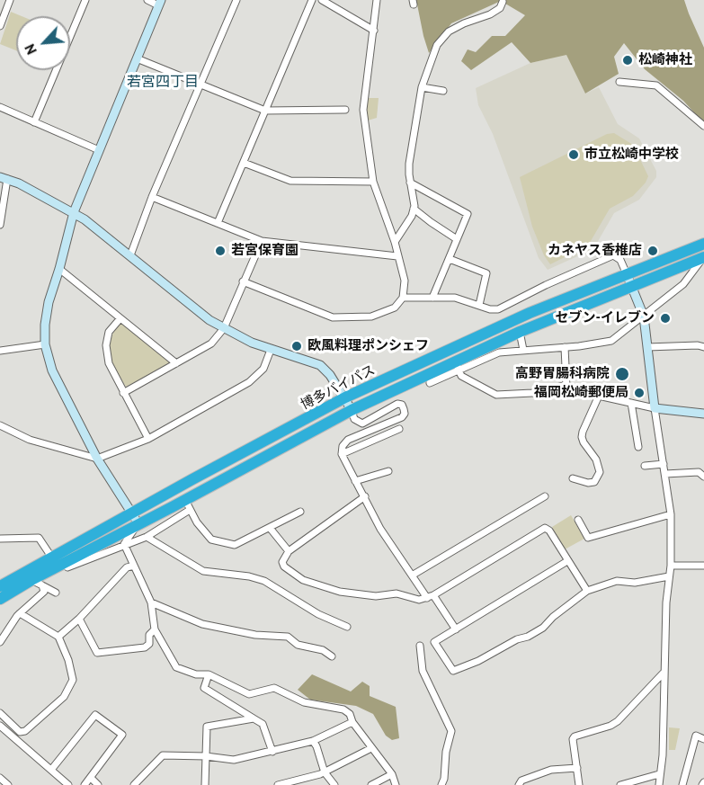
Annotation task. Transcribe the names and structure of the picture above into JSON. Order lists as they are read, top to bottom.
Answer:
{
  "streets": {
    "highway": ["博多バイパス"]
  },
  "districts": ["若宮四丁目"],
  "places": [
    "松崎神社",
    "市立松崎中学校",
    "若宮保育園",
    "カネヤス香椎店",
    "セブン-イレブン",
    "欧風料理ポンシェフ",
    "高野胃腸科病院",
    "福岡松崎郵便局"
  ],
  "north": "bottom left"
}
